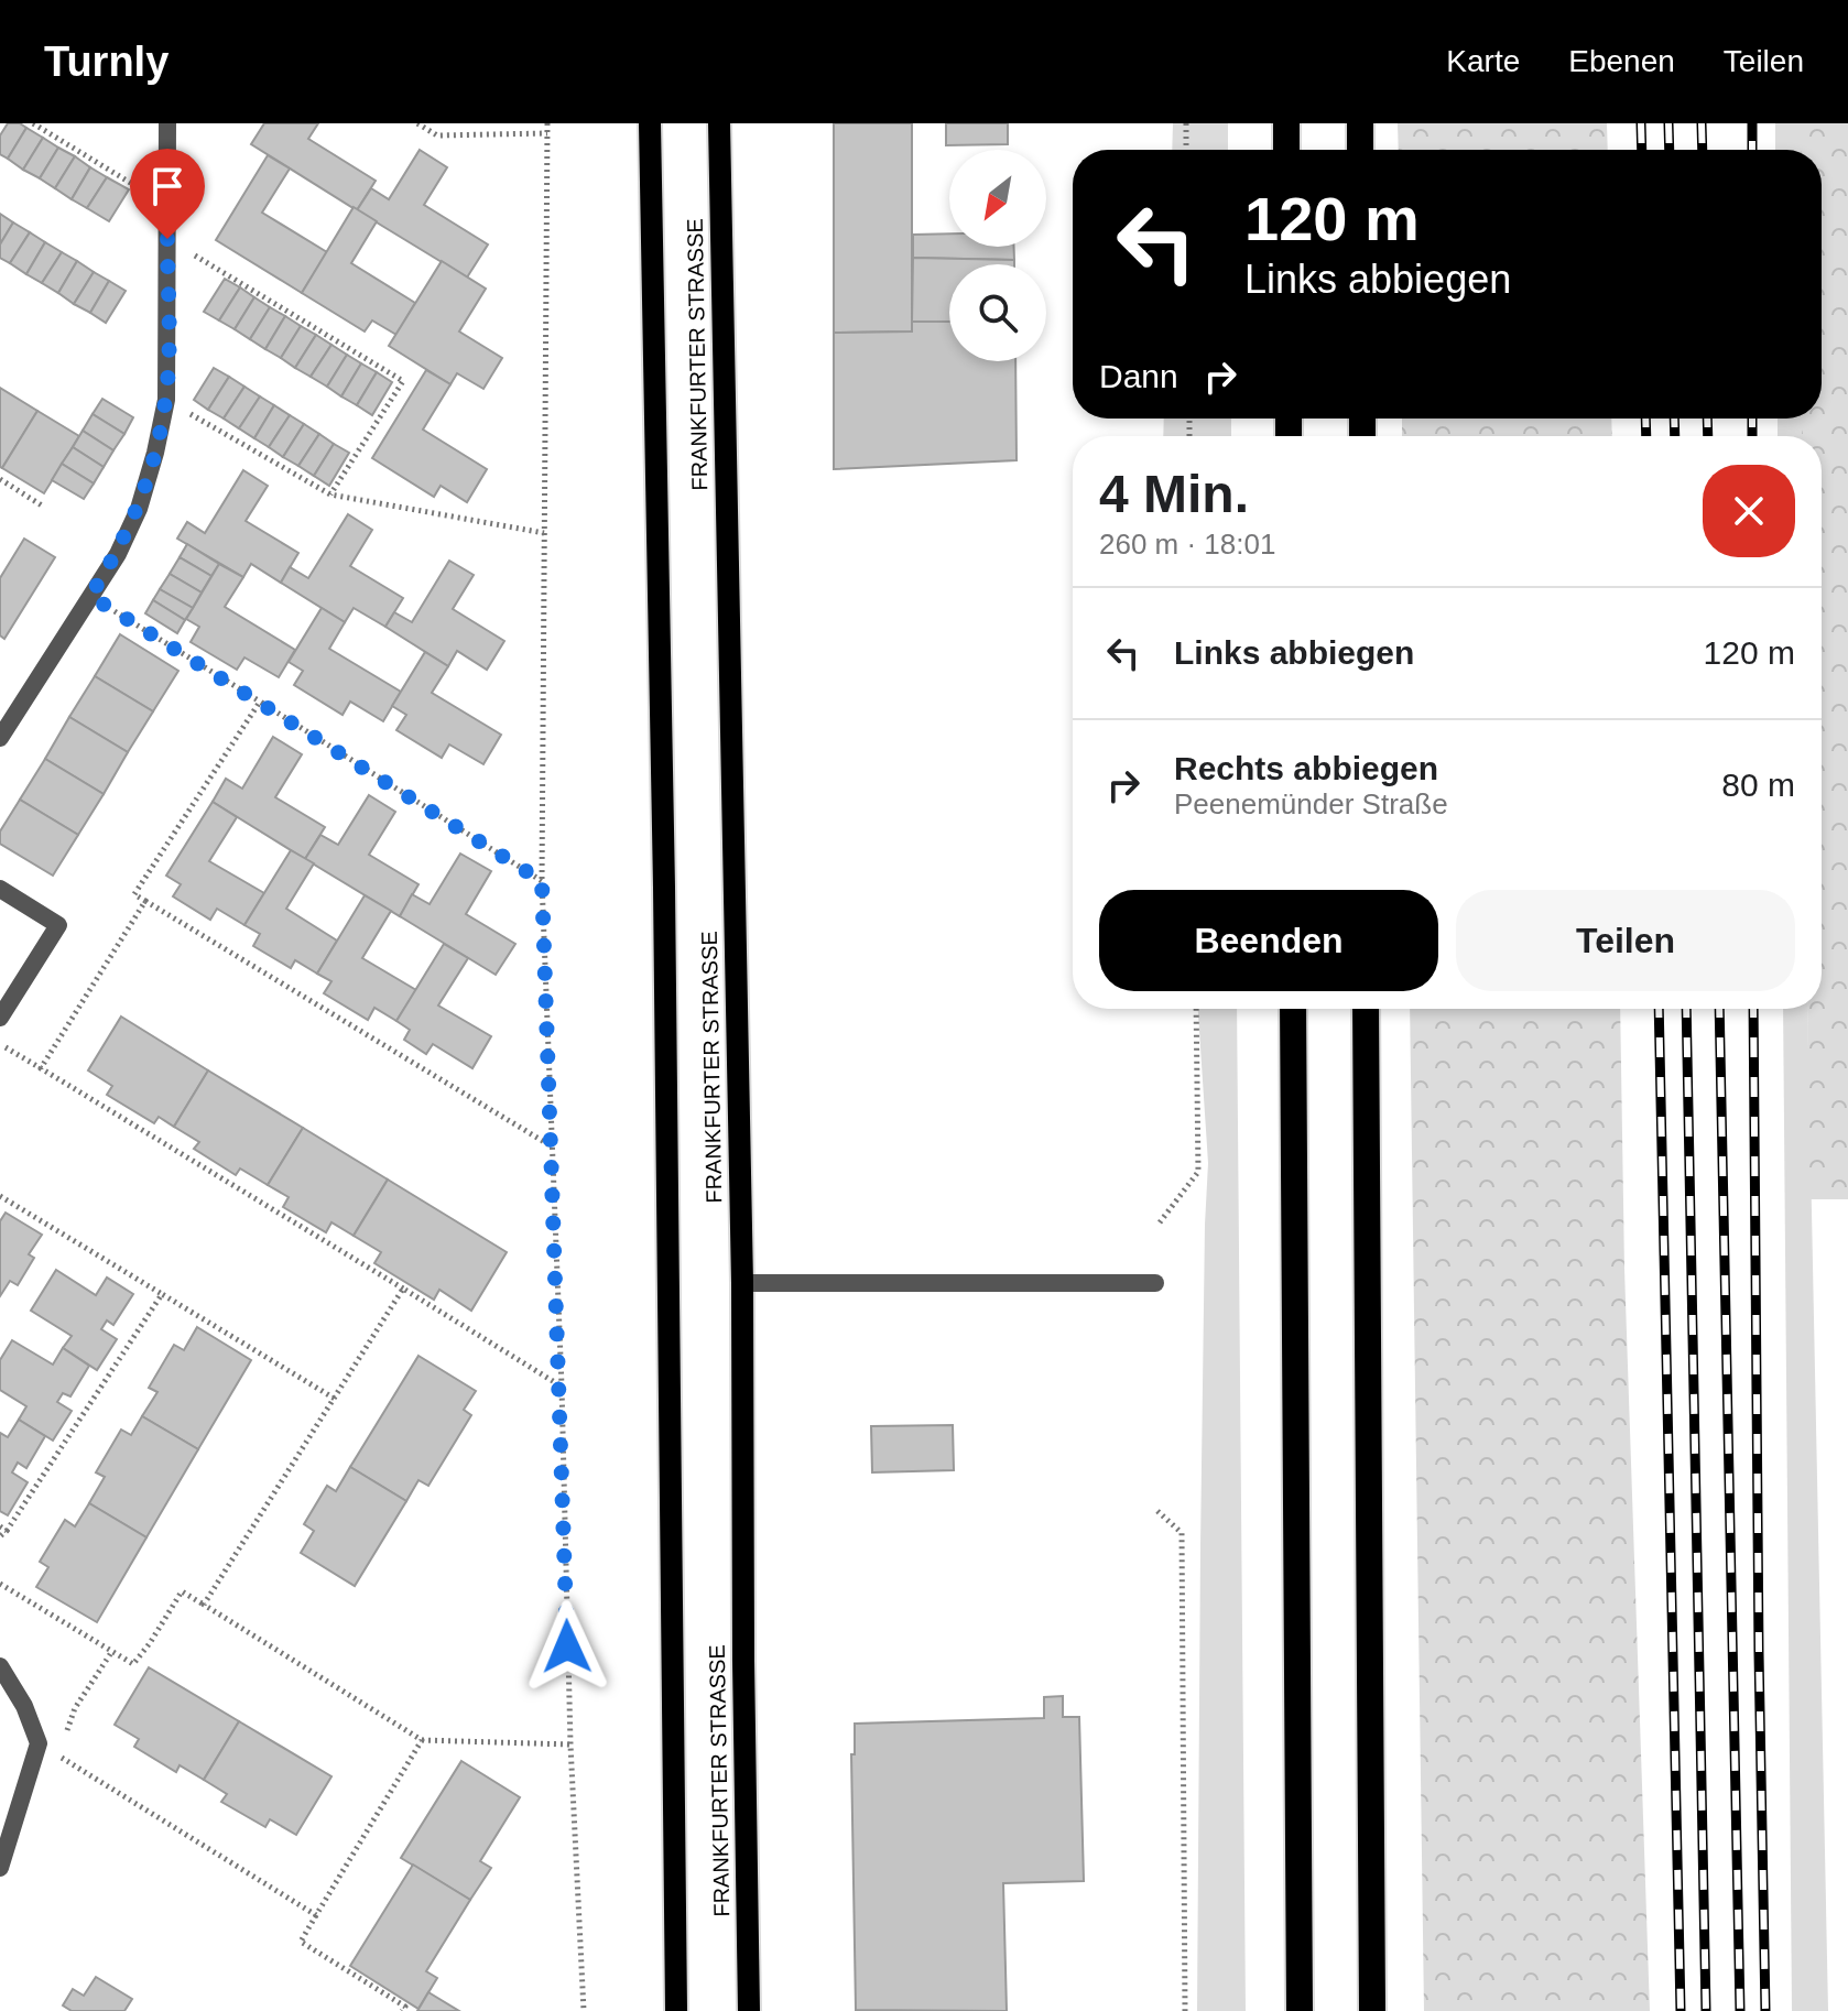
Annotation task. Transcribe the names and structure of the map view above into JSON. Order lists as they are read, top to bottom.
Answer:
{
  "streets": {
    "main road": ["FRANKFURTER STRASSE"]
  },
  "north": "bottom left",
  "page": {
    "header": "Turnly",
    "nav": ["Karte", "Ebenen", "Teilen"],
    "turn": ["120 m", "Links abbiegen"],
    "then": "Dann",
    "heading": ["4 Min.", "260 m · 18:01"],
    "list": [
      {
        "name": "Links abbiegen",
        "value": "120 m"
      },
      {
        "name": "Rechts abbiegen",
        "note": "Peenemünder Straße",
        "value": "80 m"
      }
    ],
    "buttons": ["Beenden", "Teilen"]
  }
}
